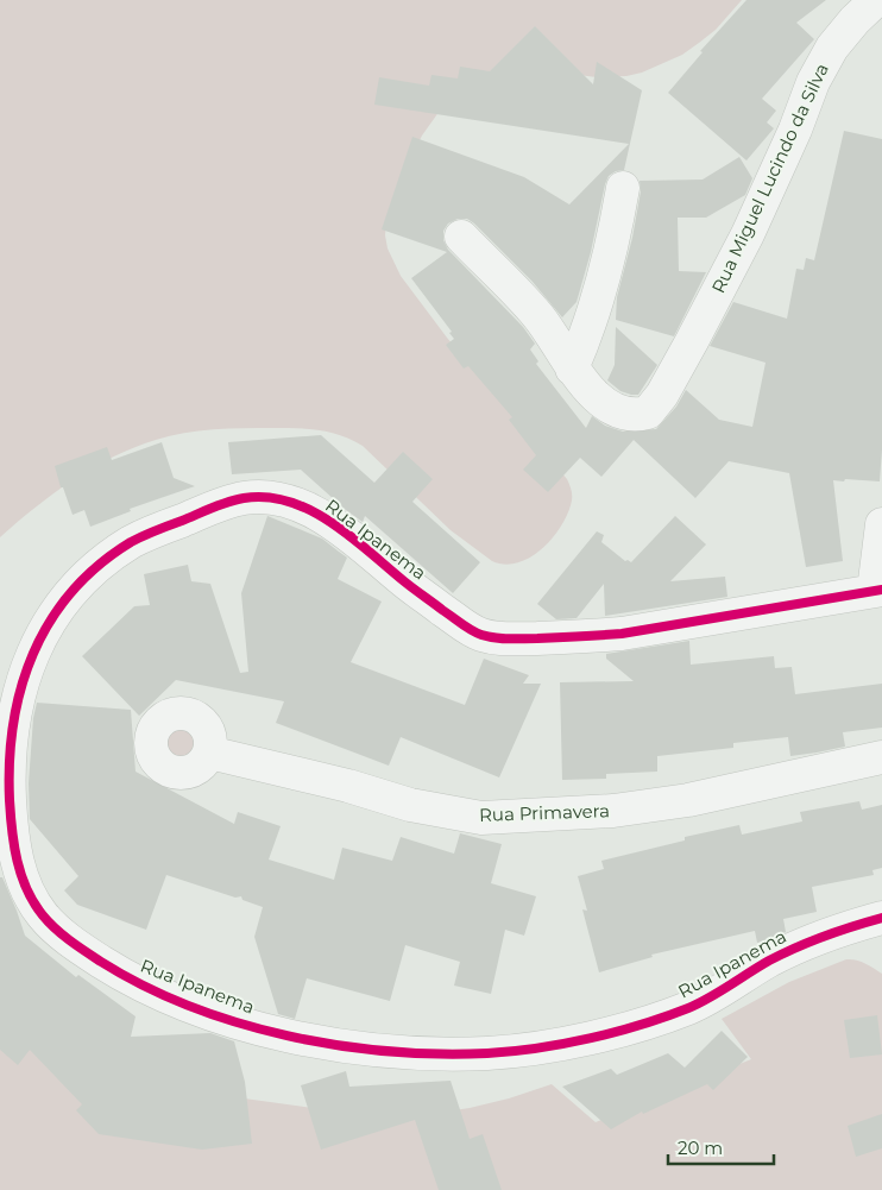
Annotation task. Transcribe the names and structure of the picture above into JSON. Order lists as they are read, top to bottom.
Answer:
{
  "streets": {
    "street": ["Rua Miguel Lucindo da Silva", "Rua Ipanema", "Rua Primavera"]
  },
  "scale_bar": "20 m"
}
